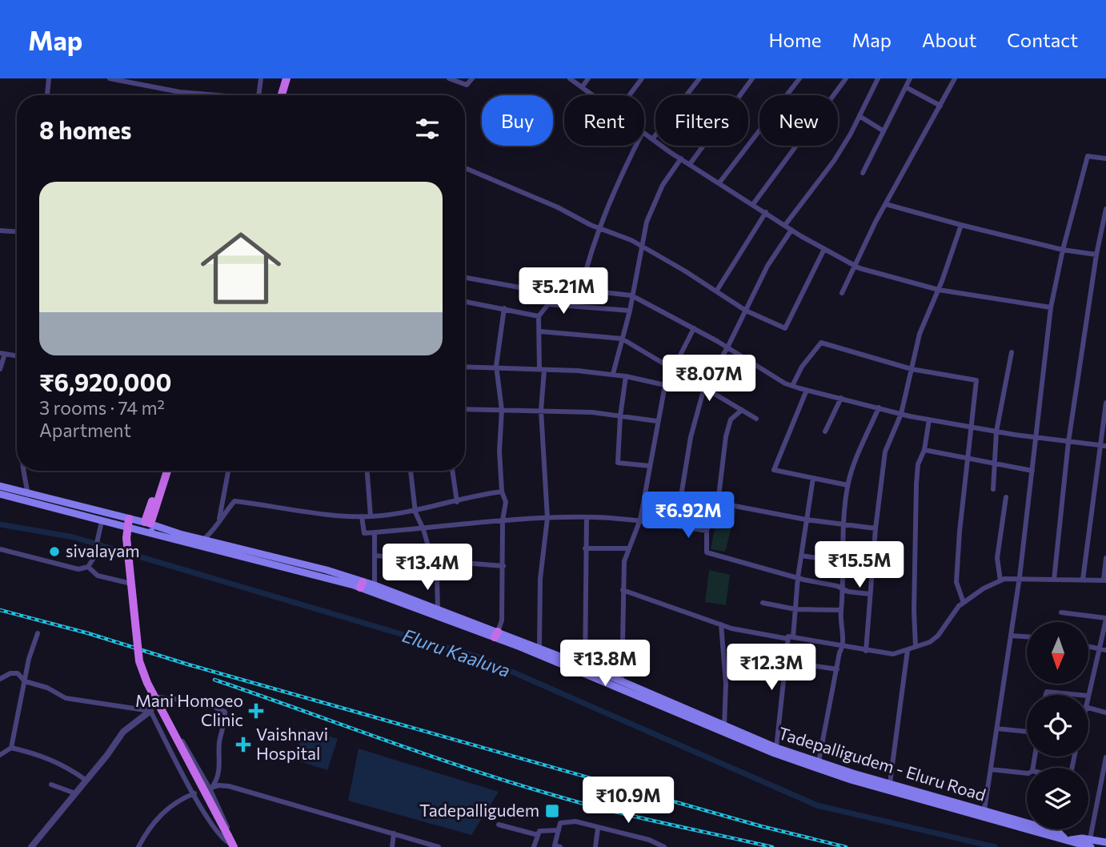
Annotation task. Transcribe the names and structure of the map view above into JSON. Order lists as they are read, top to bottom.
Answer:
{
  "streets": {
    "main road": ["Tadepalligudem - Eluru Road"]
  },
  "water": ["Eluru Kaaluva"],
  "places": {
    "other": ["sivalayam"],
    "health": ["Mani Homoeo Clinic", "Vaishnavi Hospital"],
    "transit": ["Tadepalligudem"]
  },
  "north": "bottom",
  "page": {
    "header": "Map",
    "nav": [
      "Home",
      "Map",
      "About",
      "Contact"
    ],
    "chip": [
      "Buy",
      "Rent",
      "Filters",
      "New"
    ],
    "heading": "8 homes",
    "list": [
      {
        "name": "₹6,920,000",
        "note": "3 rooms · 74 m² · Apartment"
      }
    ],
    "price": [
      "₹5.21M",
      "₹8.07M",
      "₹6.92M",
      "₹15.5M",
      "₹13.4M",
      "₹13.8M",
      "₹12.3M",
      "₹10.9M"
    ]
  }
}
